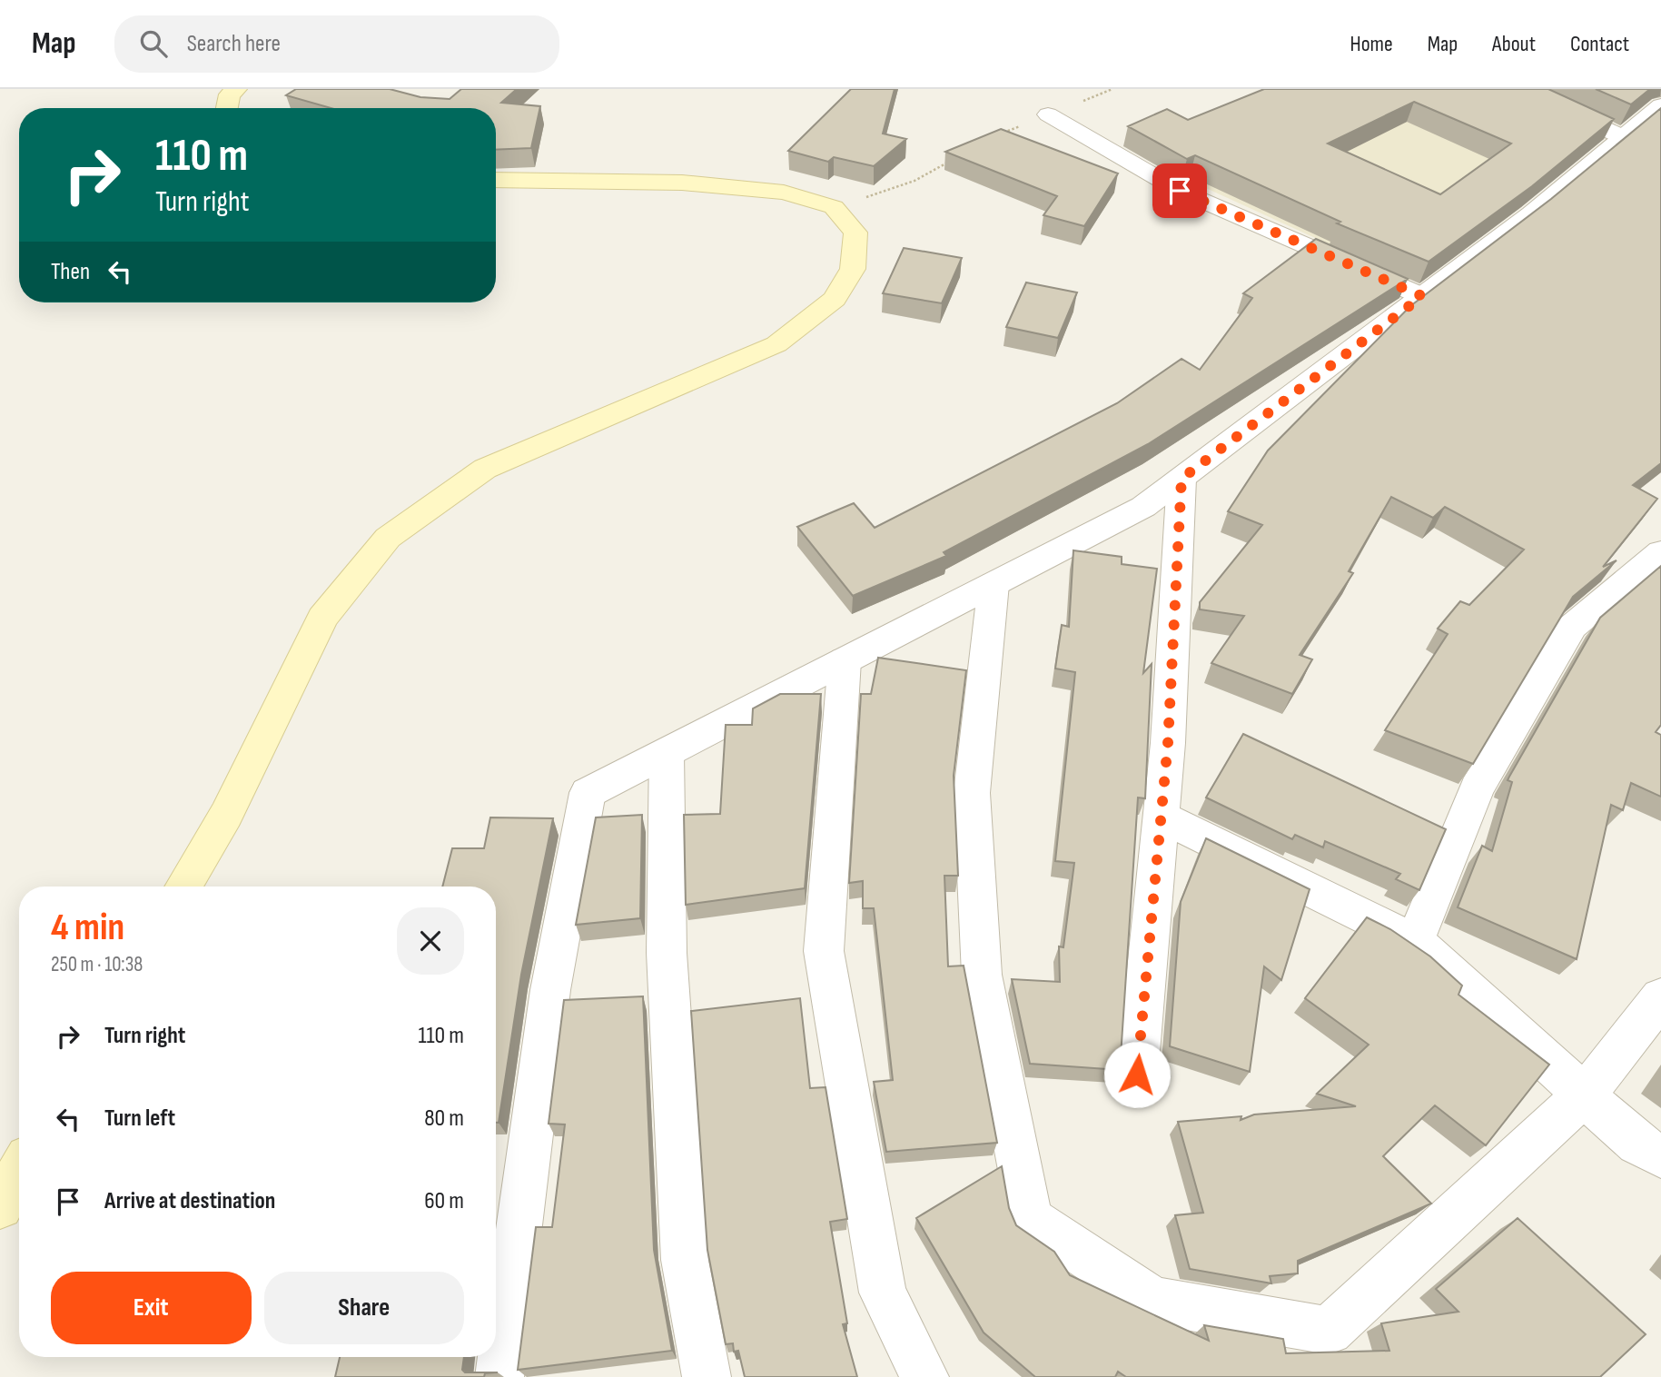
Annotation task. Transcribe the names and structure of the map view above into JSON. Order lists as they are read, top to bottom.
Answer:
{
  "page": {
    "header": "Map",
    "search": "Search here",
    "nav": [
      "Home",
      "Map",
      "About",
      "Contact"
    ],
    "turn": ["110 m", "Turn right"],
    "then": "Then",
    "heading": ["4 min", "250 m · 10:38"],
    "list": [
      {
        "name": "Turn right",
        "value": "110 m"
      },
      {
        "name": "Turn left",
        "value": "80 m"
      },
      {
        "name": "Arrive at destination",
        "value": "60 m"
      }
    ],
    "buttons": ["Exit", "Share"]
  }
}
